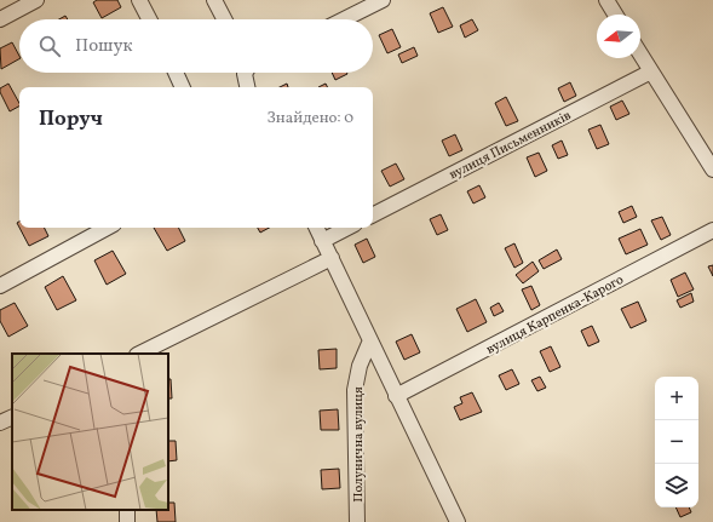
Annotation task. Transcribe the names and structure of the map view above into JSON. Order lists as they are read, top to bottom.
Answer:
{
  "streets": {
    "street": ["вулиця Письменників", "вулиця Карпенка-Карого", "Полунична вулиця"]
  },
  "north": "left",
  "page": {
    "search": "Пошук",
    "heading": ["Поруч", "Знайдено: 0"],
    "map_buttons": ["+", "−"]
  }
}
